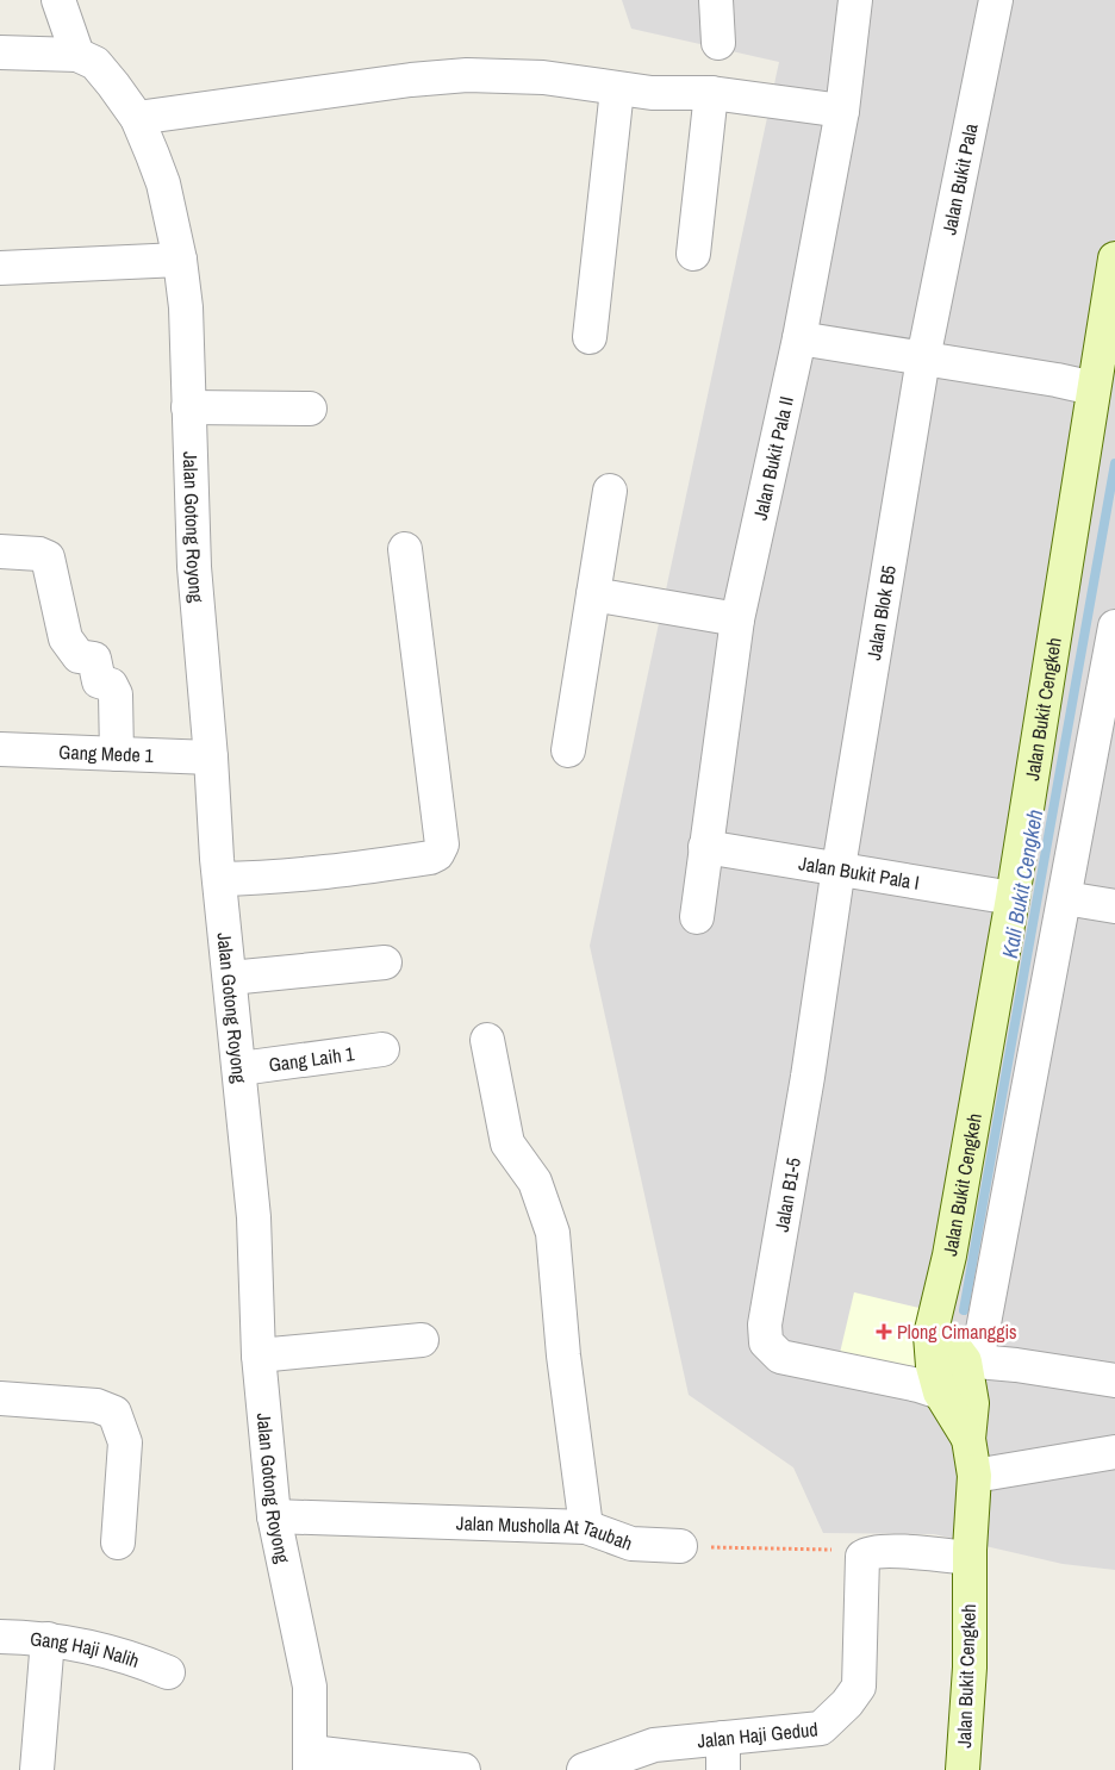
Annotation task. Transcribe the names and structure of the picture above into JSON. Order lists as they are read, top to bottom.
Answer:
{
  "streets": {
    "street": [
      "Jalan Bukit Pala",
      "Jalan Bukit Pala II",
      "Jalan Gotong Royong",
      "Jalan Blok B5",
      "Jalan Bukit Cengkeh",
      "Gang Mede 1",
      "Jalan Bukit Pala I",
      "Gang Laih 1",
      "Jalan B1-5",
      "Jalan Musholla At Taubah",
      "Gang Haji Nalih",
      "Jalan Haji Gedud"
    ]
  },
  "crossings": [
    ["Jalan Bukit Pala", "Jalan Blok B5"],
    ["Jalan Bukit Pala II", "Jalan Bukit Pala I"],
    ["Jalan Gotong Royong", "Gang Mede 1"],
    ["Jalan Gotong Royong", "Gang Laih 1"],
    ["Jalan Gotong Royong", "Jalan Musholla At Taubah"],
    ["Jalan Blok B5", "Jalan Bukit Pala I"],
    ["Jalan Blok B5", "Jalan B1-5"],
    ["Jalan Bukit Cengkeh", "Jalan Bukit Pala I"],
    ["Jalan Bukit Cengkeh", "Jalan B1-5"],
    ["Jalan Bukit Cengkeh", "Jalan Haji Gedud"],
    ["Jalan Bukit Pala I", "Jalan B1-5"]
  ],
  "water": ["Kali Bukit Cengkeh"],
  "places": {
    "health": ["Plong Cimanggis"]
  }
}
